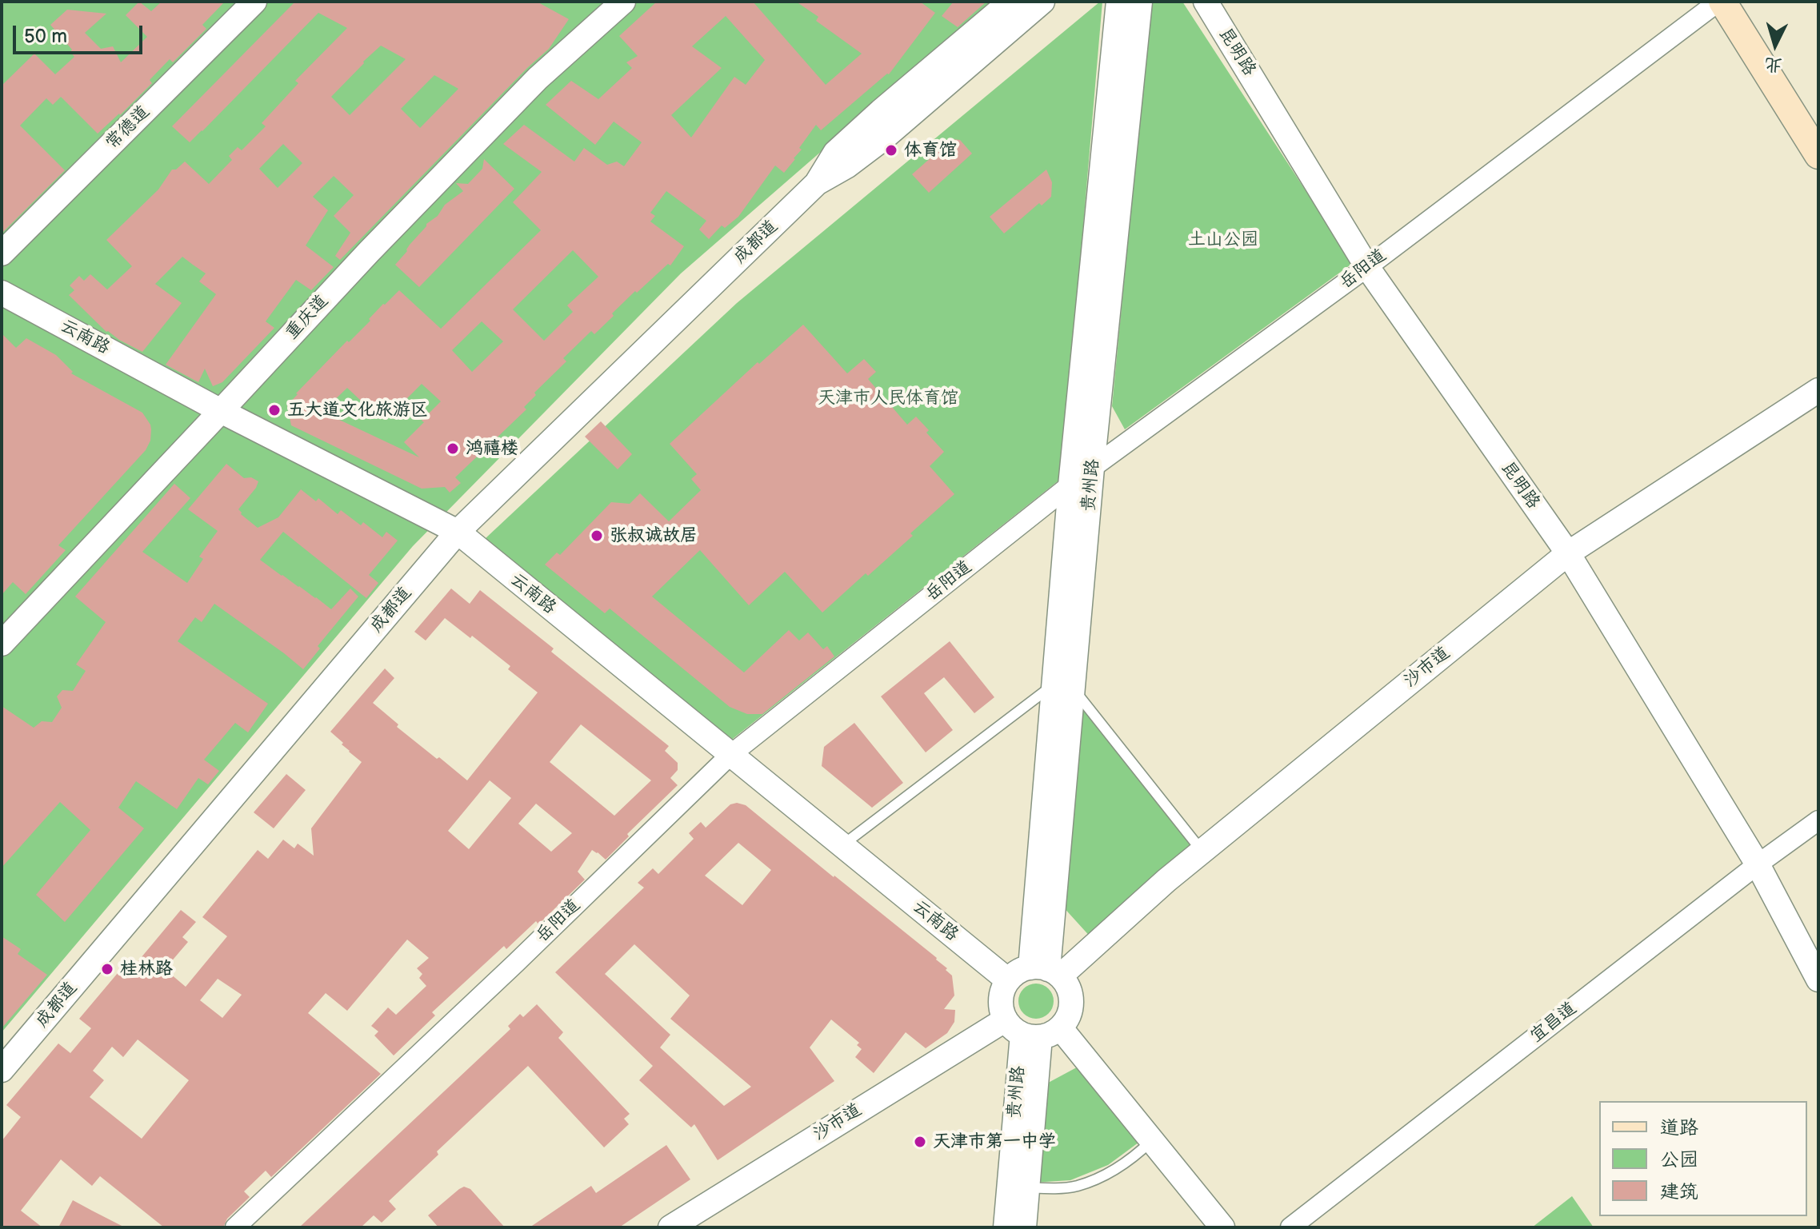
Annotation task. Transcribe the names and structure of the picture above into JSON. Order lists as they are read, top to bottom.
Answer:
{
  "streets": {
    "street": [
      "昆明路",
      "常德道",
      "成都道",
      "岳阳道",
      "重庆道",
      "云南路",
      "贵州路",
      "沙市道",
      "宜昌道"
    ]
  },
  "crossings": [
    ["昆明路", "岳阳道"],
    ["昆明路", "沙市道"],
    ["昆明路", "宜昌道"],
    ["成都道", "云南路"],
    ["岳阳道", "云南路"],
    ["岳阳道", "贵州路"],
    ["重庆道", "云南路"],
    ["云南路", "贵州路"],
    ["云南路", "沙市道"],
    ["贵州路", "沙市道"]
  ],
  "parks": ["土山公园", "天津市人民体育馆"],
  "places": [
    "体育馆",
    "五大道文化旅游区",
    "鸿禧楼",
    "张叔诚故居",
    "桂林路",
    "天津市第一中学"
  ],
  "legend": ["道路", "公园", "建筑"],
  "scale_bar": "50 m",
  "north": "bottom"
}
